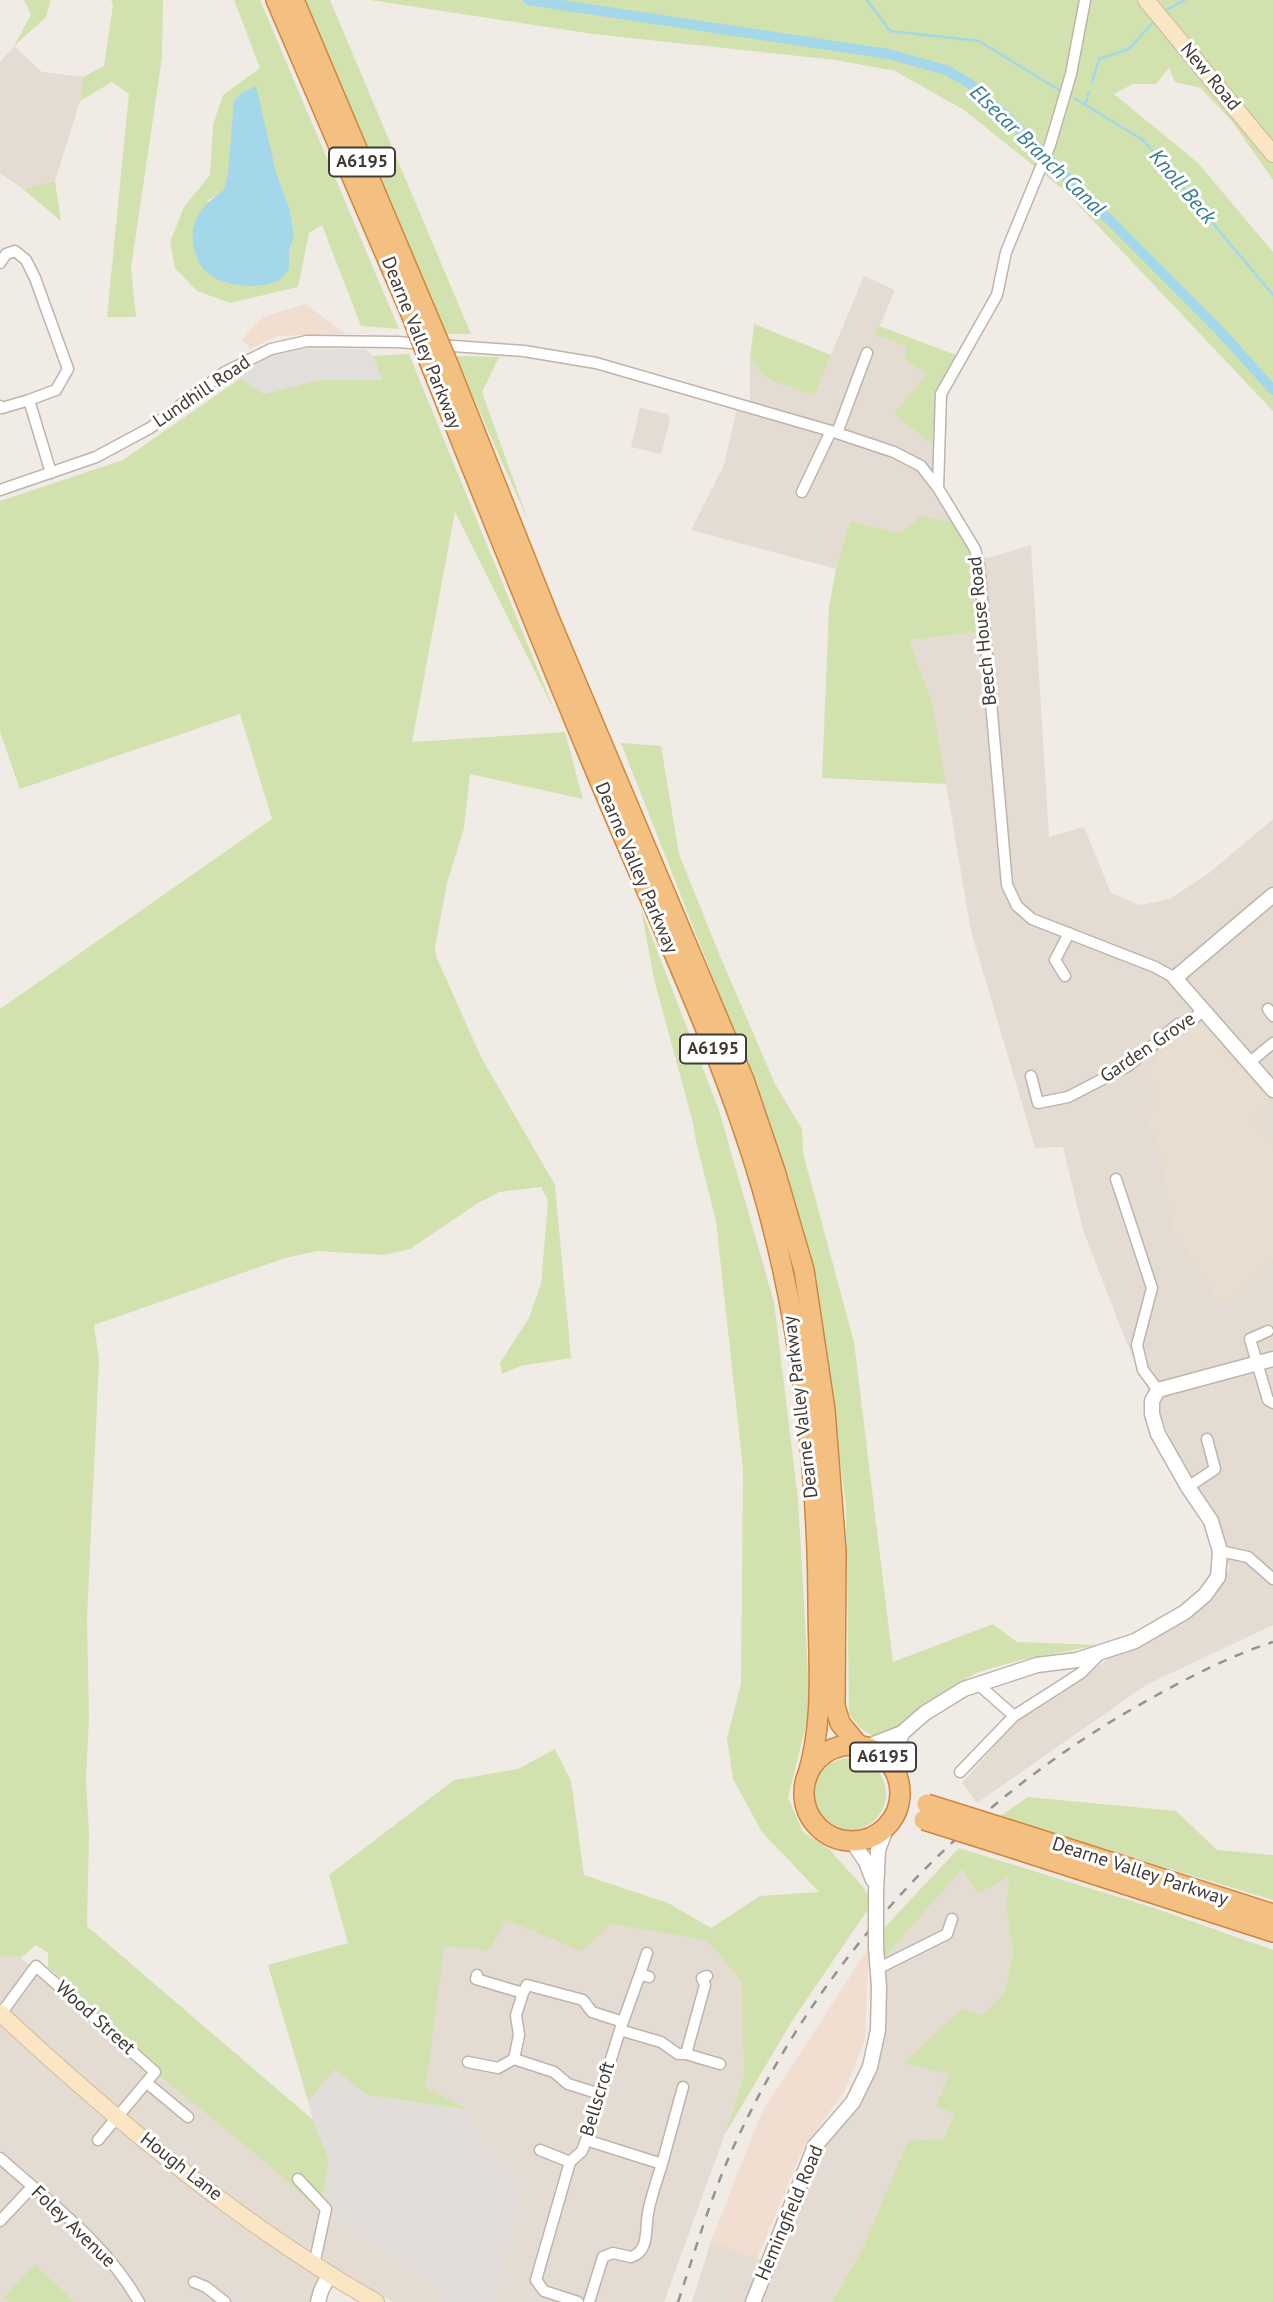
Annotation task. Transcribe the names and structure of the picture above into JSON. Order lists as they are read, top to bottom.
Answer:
{
  "streets": {
    "highway": ["A6195", "Dearne Valley Parkway"],
    "main road": ["New Road", "Hough Lane"],
    "street": [
      "Lundhill Road",
      "Beech House Road",
      "Garden Grove",
      "Wood Street",
      "Bellscroft",
      "Hemingfield Road",
      "Foley Avenue"
    ]
  },
  "crossings": [
    ["A6195", "Dearne Valley Parkway"],
    ["A6195", "Hemingfield Road"],
    ["Dearne Valley Parkway", "Hemingfield Road"],
    ["Lundhill Road", "Beech House Road"],
    ["Wood Street", "Hough Lane"]
  ],
  "water": ["Elsecar Branch Canal", "Knoll Beck"]
}
